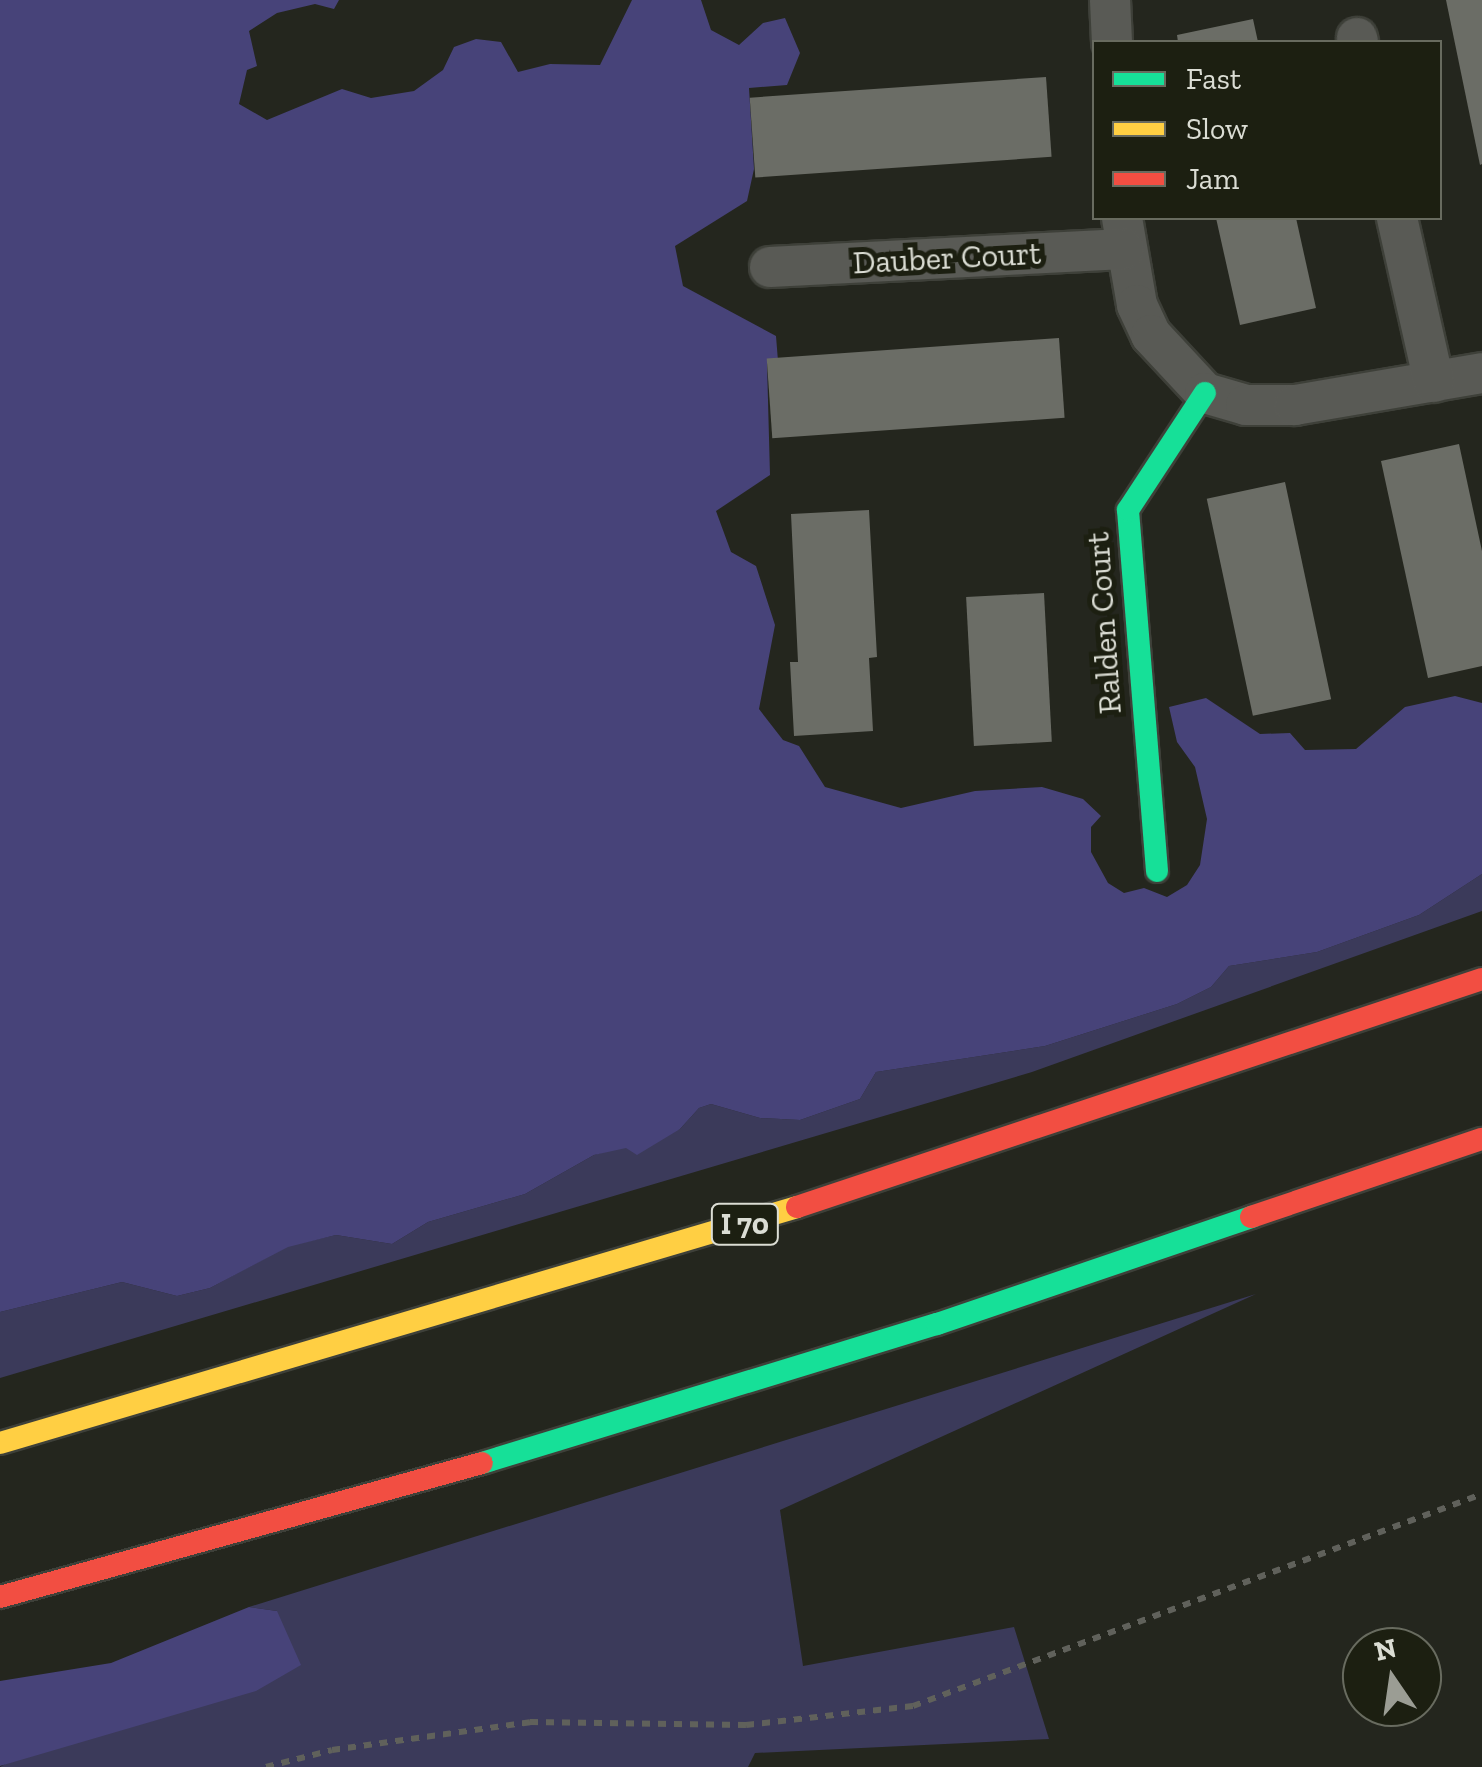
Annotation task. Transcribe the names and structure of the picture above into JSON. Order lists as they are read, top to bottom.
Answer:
{
  "streets": {
    "main road": ["Ralden Court", "I 70"],
    "street": ["Dauber Court"]
  },
  "legend": ["Fast", "Slow", "Jam"],
  "north": "top"
}
